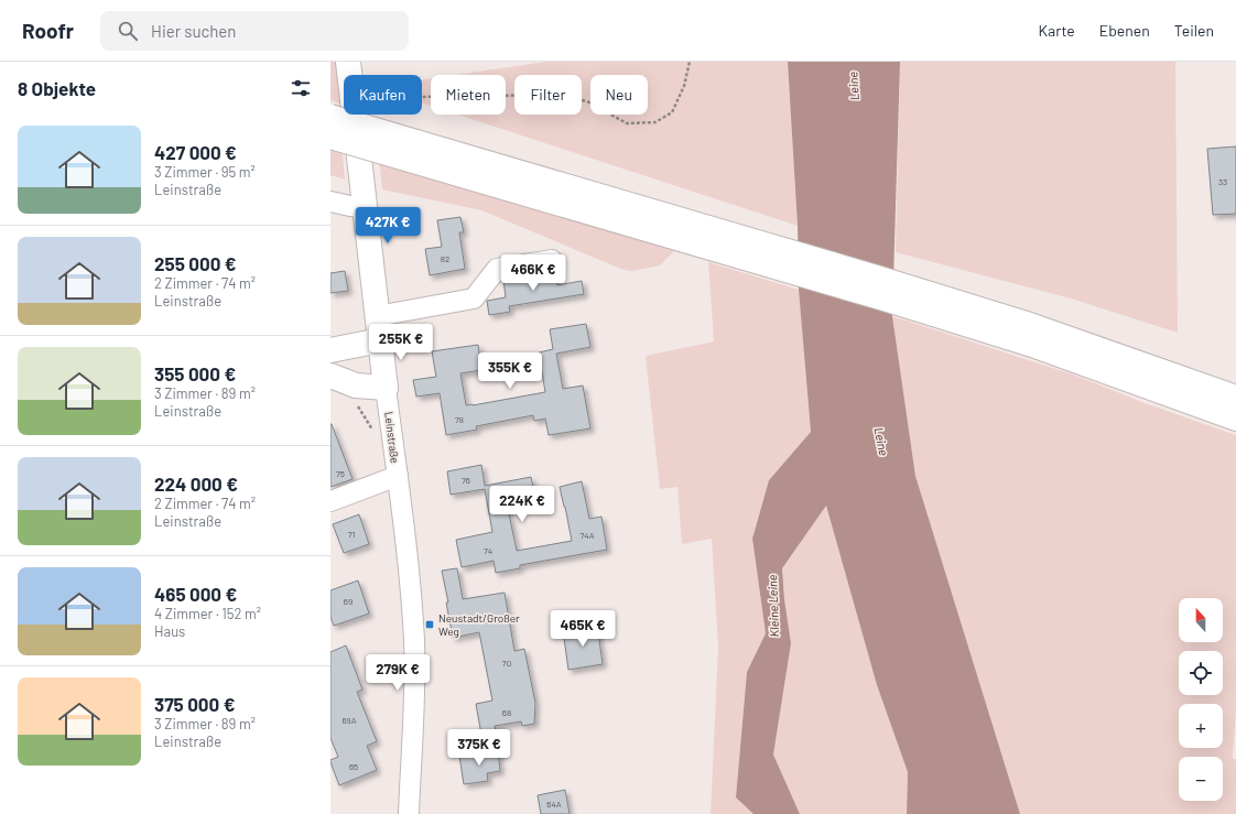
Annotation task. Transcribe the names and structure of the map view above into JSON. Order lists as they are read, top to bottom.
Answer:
{
  "streets": {
    "main road": ["Leinstraße"]
  },
  "water": ["Leine", "Kleine Leine"],
  "places": {
    "transit": ["Neustadt/Großer Weg"]
  },
  "house_numbers": [
    "33",
    "82",
    "78",
    "75",
    "76",
    "71",
    "74A",
    "74",
    "69",
    "70",
    "68",
    "69A",
    "65",
    "64A"
  ],
  "north": "top",
  "page": {
    "header": "Roofr",
    "search": "Hier suchen",
    "nav": ["Karte", "Ebenen", "Teilen"],
    "heading": "8 Objekte",
    "chip": [
      "Kaufen",
      "Mieten",
      "Filter",
      "Neu"
    ],
    "list": [
      {
        "name": "427 000 €",
        "note": "3 Zimmer · 95 m² · Leinstraße"
      },
      {
        "name": "255 000 €",
        "note": "2 Zimmer · 74 m² · Leinstraße"
      },
      {
        "name": "355 000 €",
        "note": "3 Zimmer · 89 m² · Leinstraße"
      },
      {
        "name": "224 000 €",
        "note": "2 Zimmer · 74 m² · Leinstraße"
      },
      {
        "name": "465 000 €",
        "note": "4 Zimmer · 152 m² · Haus"
      },
      {
        "name": "375 000 €",
        "note": "3 Zimmer · 89 m² · Leinstraße"
      }
    ],
    "price": [
      "427K €",
      "466K €",
      "255K €",
      "355K €",
      "224K €",
      "465K €",
      "279K €",
      "375K €"
    ],
    "map_buttons": ["+", "−"]
  }
}
